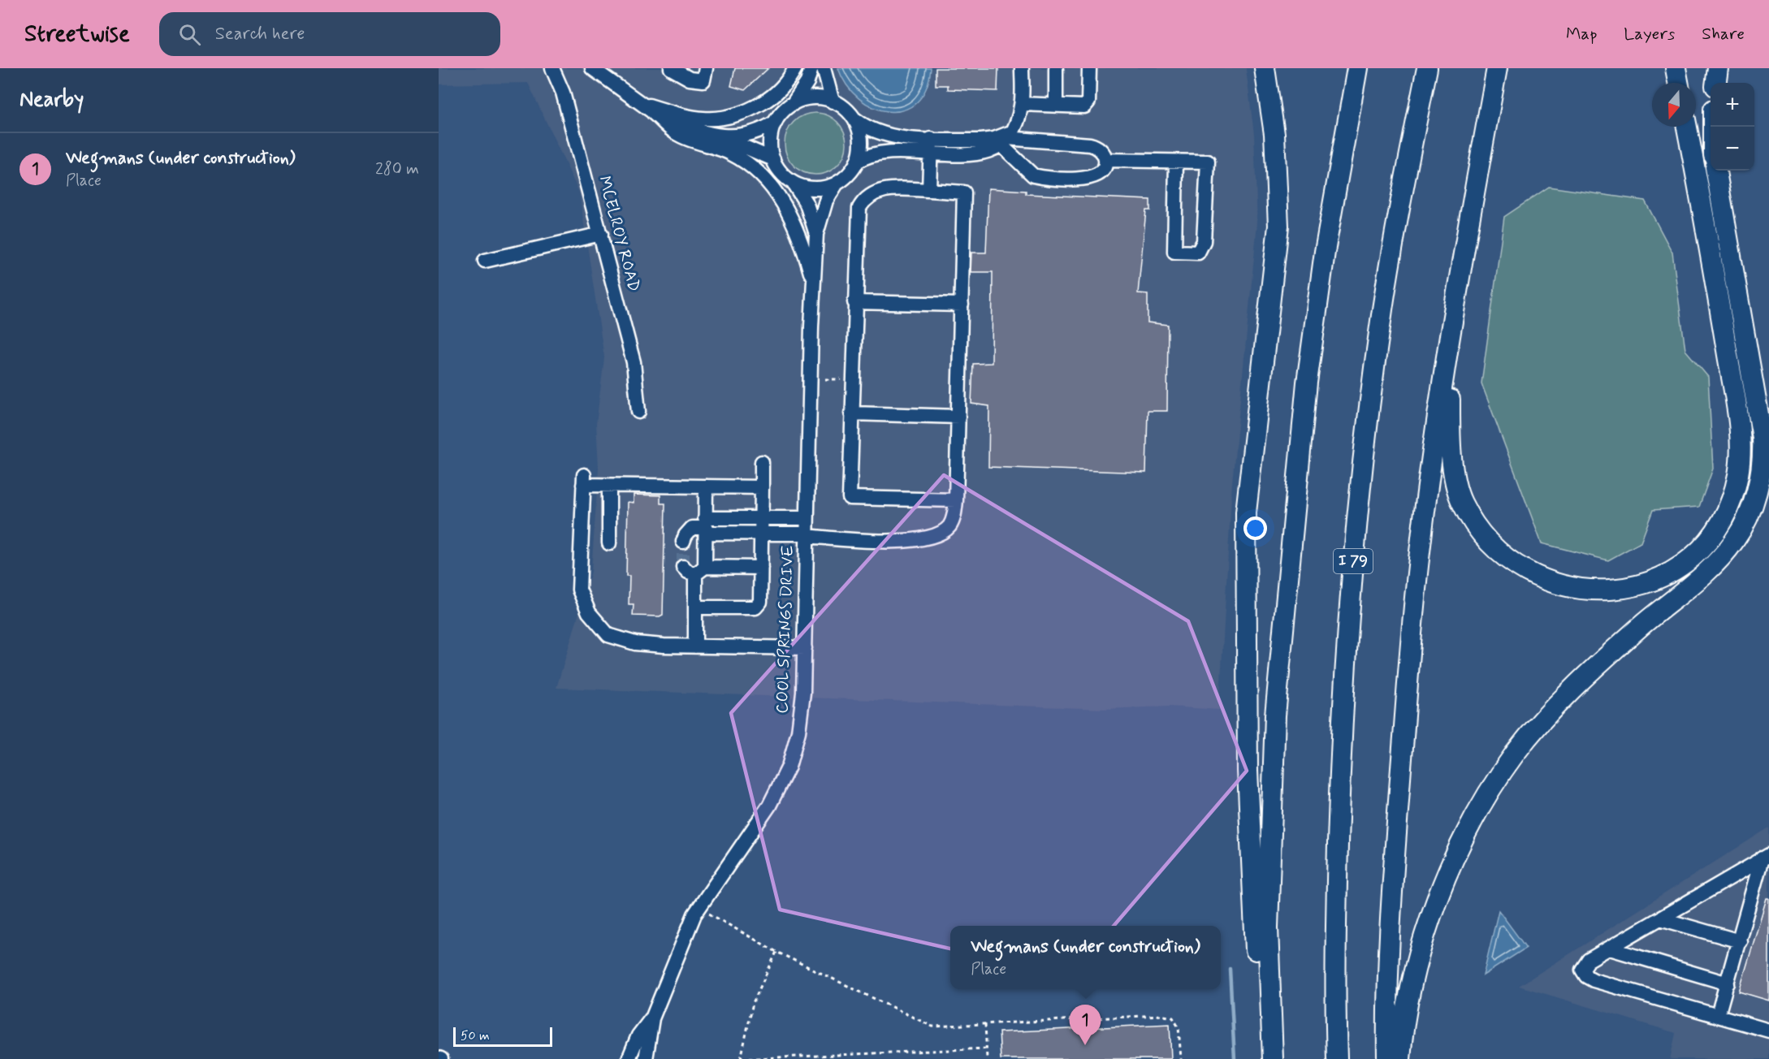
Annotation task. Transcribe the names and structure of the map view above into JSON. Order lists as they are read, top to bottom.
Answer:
{
  "streets": {
    "highway": ["I 79"],
    "street": ["MCELROY ROAD", "COOL SPRINGS DRIVE"]
  },
  "scale_bar": "50 m",
  "north": "bottom",
  "page": {
    "header": "Streetwise",
    "search": "Search here",
    "nav": ["Map", "Layers", "Share"],
    "heading": "Nearby",
    "map_buttons": ["+", "−"],
    "list": [
      {
        "mark": "1",
        "name": "Wegmans (under construction)",
        "note": "Place",
        "value": "280 m"
      }
    ],
    "popup": ["Wegmans (under construction)", "Place"],
    "pins": "1",
    "scale": "50 m"
  }
}
